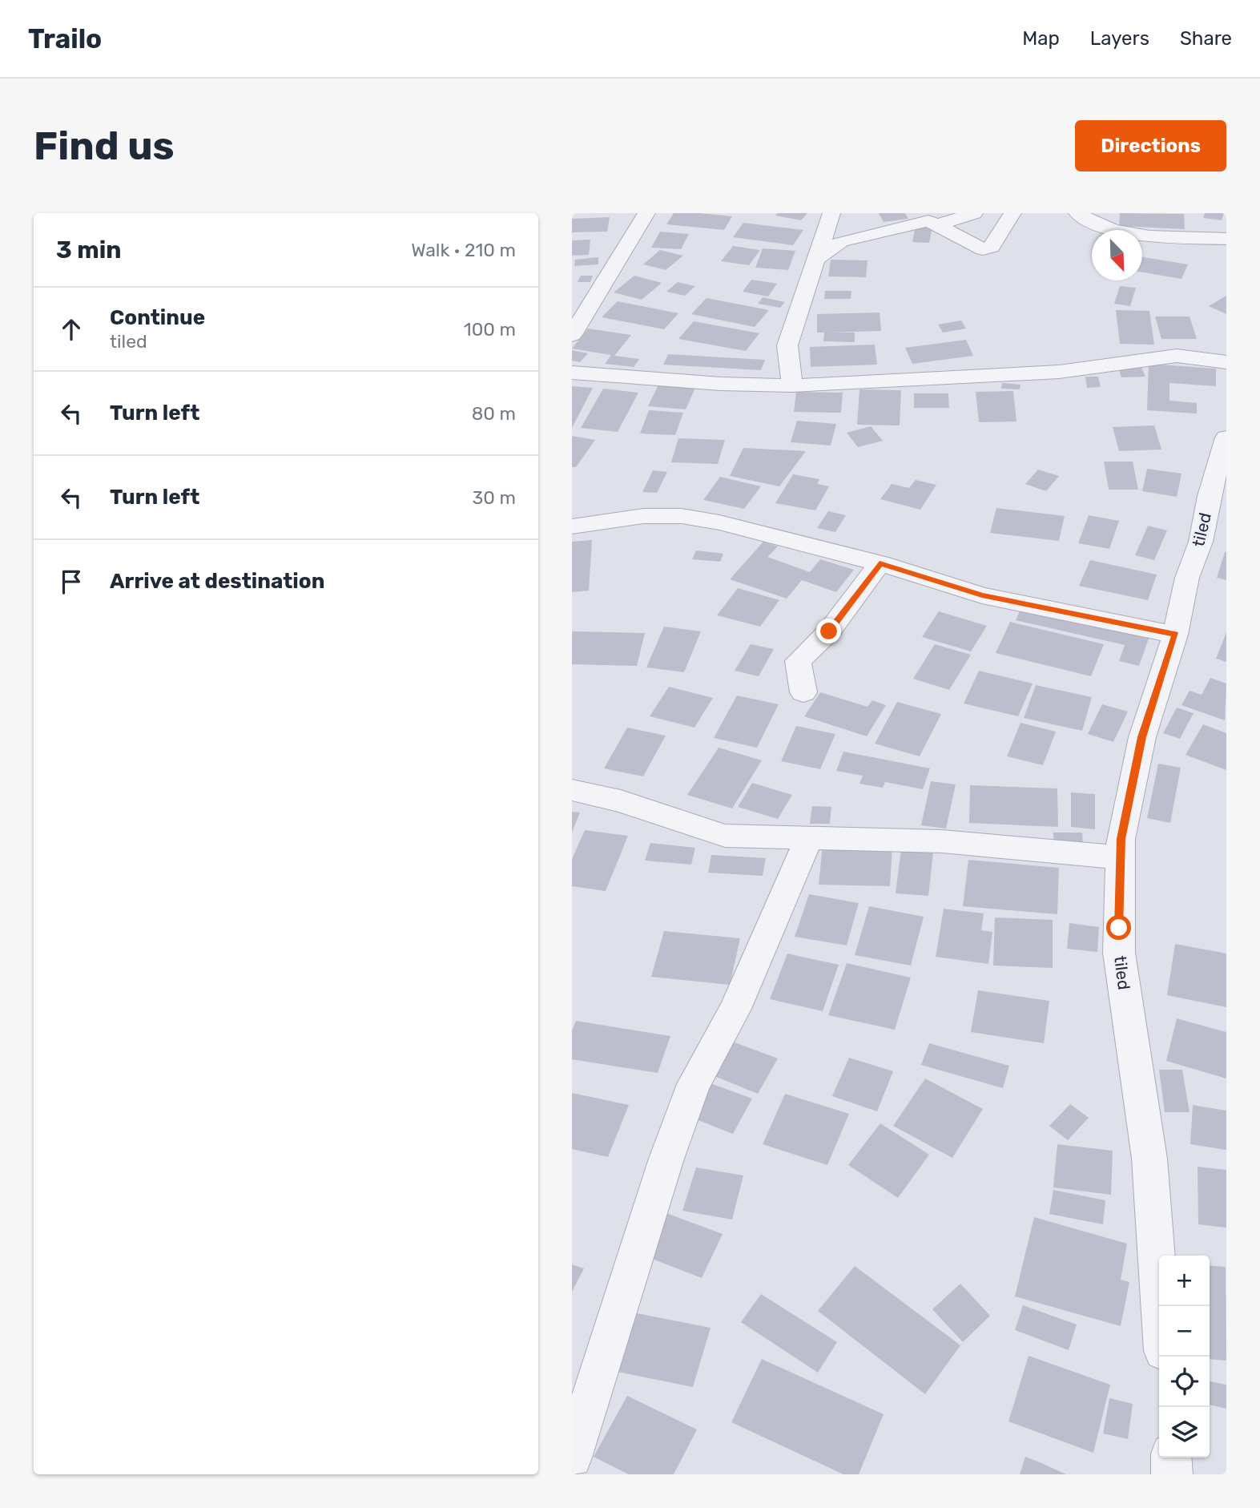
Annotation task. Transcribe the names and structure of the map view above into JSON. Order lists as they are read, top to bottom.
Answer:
{
  "streets": {
    "street": ["tiled"]
  },
  "north": "bottom right",
  "page": {
    "header": "Trailo",
    "nav": ["Map", "Layers", "Share"],
    "buttons": "Directions",
    "title": "Find us",
    "heading": ["3 min", "Walk · 210 m"],
    "list": [
      ["Continue", "tiled", "100 m"],
      ["Turn left", "80 m"],
      ["Turn left", "30 m"],
      "Arrive at destination"
    ],
    "map_buttons": ["+", "−"]
  }
}
